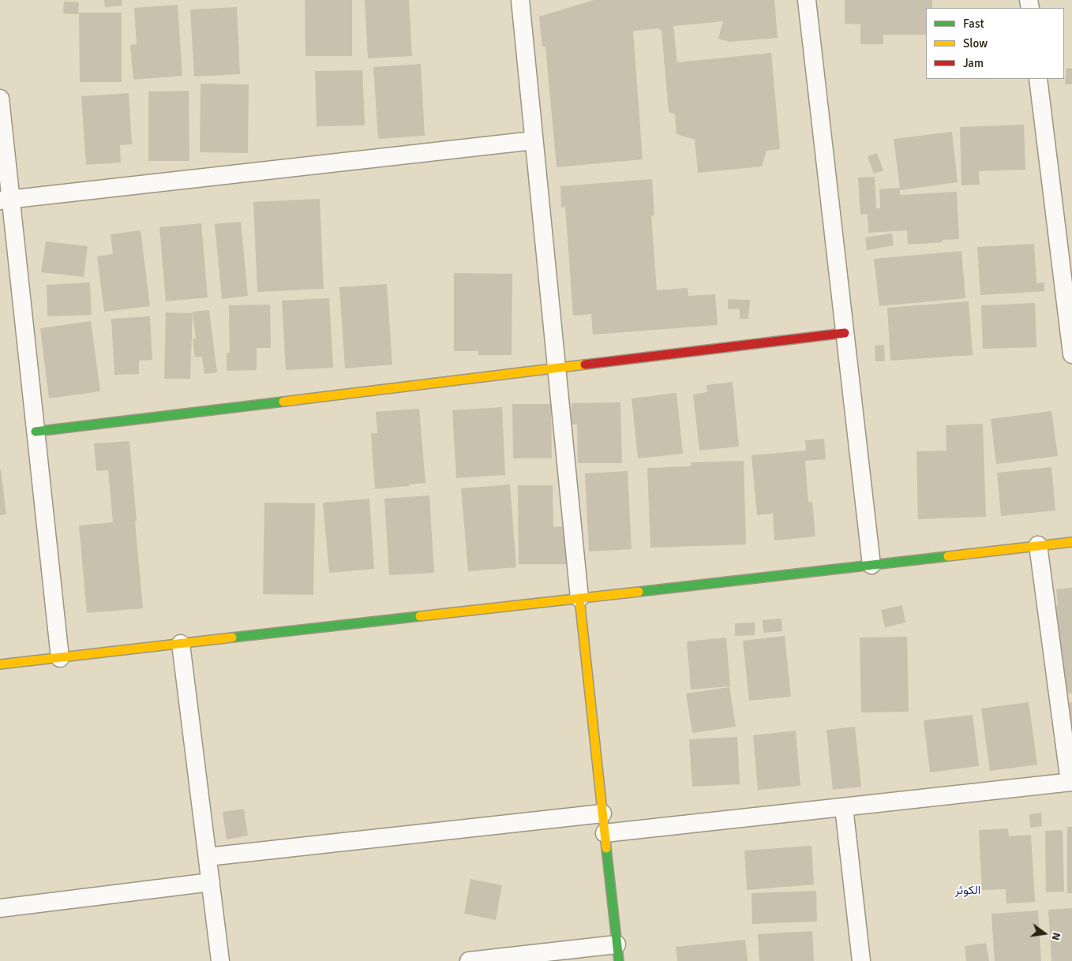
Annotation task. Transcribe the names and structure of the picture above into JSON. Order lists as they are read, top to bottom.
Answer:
{
  "districts": ["الكوثر"],
  "legend": ["Fast", "Slow", "Jam"],
  "north": "right"
}
